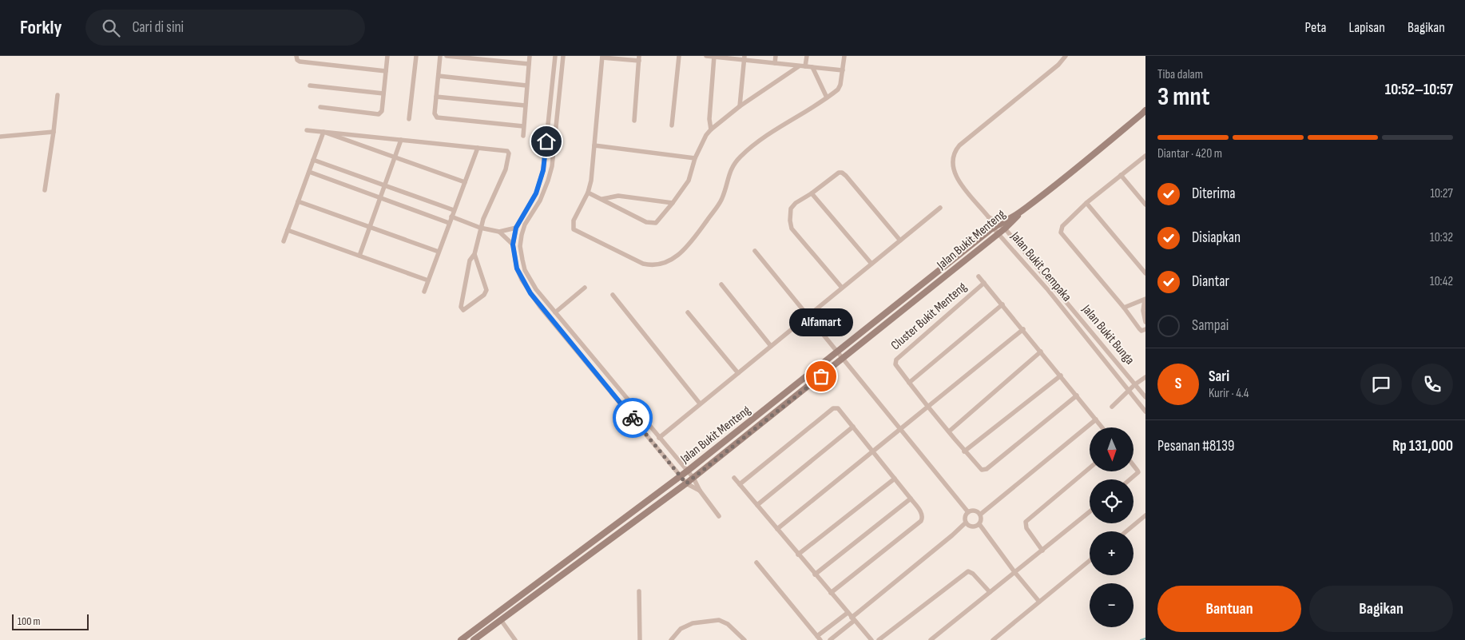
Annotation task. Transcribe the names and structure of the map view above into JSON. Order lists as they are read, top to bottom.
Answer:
{
  "streets": {
    "street": [
      "Jalan Bukit Menteng",
      "Jalan Bukit Cempaka",
      "Cluster Bukit Menteng",
      "Jalan Bukit Bunga"
    ]
  },
  "crossings": [
    ["Jalan Bukit Menteng", "Jalan Bukit Cempaka"],
    ["Jalan Bukit Menteng", "Jalan Bukit Bunga"],
    ["Jalan Bukit Cempaka", "Jalan Bukit Bunga"]
  ],
  "places": ["Alfamart"],
  "scale_bar": "100 m",
  "north": "bottom",
  "page": {
    "header": "Forkly",
    "search": "Cari di sini",
    "nav": ["Peta", "Lapisan", "Bagikan"],
    "heading": ["3 mnt", "Tiba dalam", "10:52–10:57"],
    "panel": [
      "Sari",
      "Kurir · 4.4",
      "Pesanan #8139",
      "Rp 131,000"
    ],
    "bar": "Diantar · 420 m",
    "list": [
      ["Diterima", "10:27"],
      ["Disiapkan", "10:32"],
      ["Diantar", "10:42"],
      "Sampai"
    ],
    "bubble": "Alfamart",
    "round": "S",
    "map_buttons": ["+", "−"],
    "buttons": ["Bantuan", "Bagikan"],
    "scale": "100 m"
  }
}
